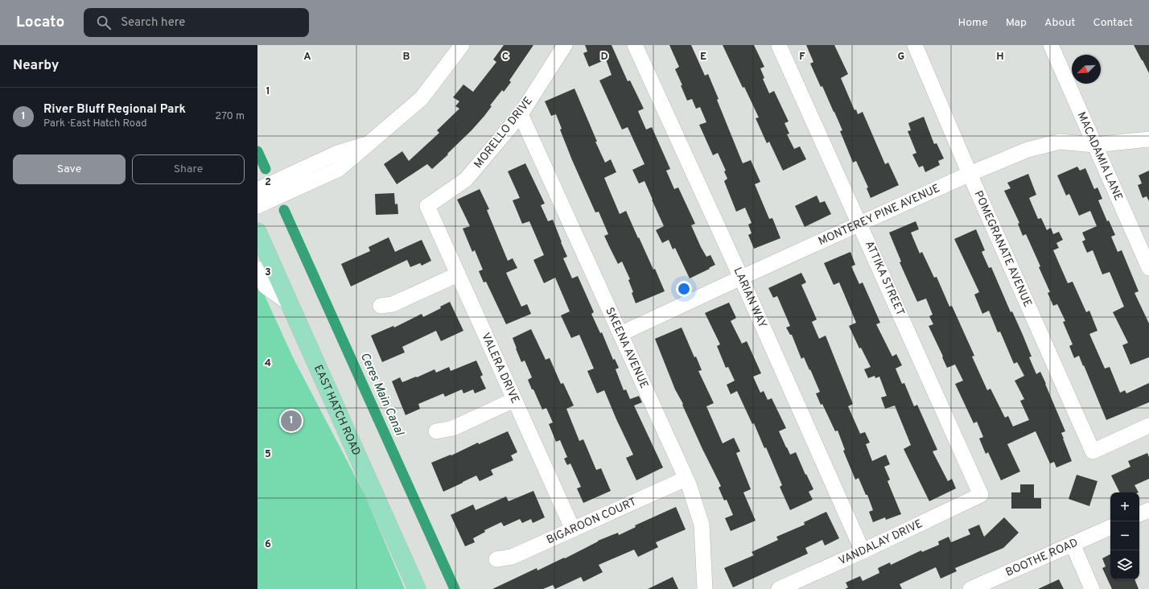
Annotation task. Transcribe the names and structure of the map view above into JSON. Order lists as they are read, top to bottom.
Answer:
{
  "streets": {
    "main road": ["EAST HATCH ROAD"],
    "street": [
      "MORELLO DRIVE",
      "MACADAMIA LANE",
      "MONTEREY PINE AVENUE",
      "POMEGRANATE AVENUE",
      "ATTIKA STREET",
      "LARIAN WAY",
      "SKEENA AVENUE",
      "VALERA DRIVE",
      "BIGAROON COURT",
      "VANDALAY DRIVE",
      "BOOTHE ROAD"
    ]
  },
  "crossings": [
    ["MORELLO DRIVE", "SKEENA AVENUE"],
    ["MORELLO DRIVE", "VALERA DRIVE"],
    ["MACADAMIA LANE", "MONTEREY PINE AVENUE"],
    ["MONTEREY PINE AVENUE", "POMEGRANATE AVENUE"],
    ["MONTEREY PINE AVENUE", "ATTIKA STREET"],
    ["MONTEREY PINE AVENUE", "LARIAN WAY"],
    ["MONTEREY PINE AVENUE", "SKEENA AVENUE"],
    ["ATTIKA STREET", "VANDALAY DRIVE"],
    ["LARIAN WAY", "VANDALAY DRIVE"],
    ["SKEENA AVENUE", "BIGAROON COURT"],
    ["VALERA DRIVE", "BIGAROON COURT"]
  ],
  "water": ["Ceres Main Canal"],
  "north": "bottom left",
  "page": {
    "header": "Locato",
    "search": "Search here",
    "nav": [
      "Home",
      "Map",
      "About",
      "Contact"
    ],
    "heading": "Nearby",
    "list": [
      {
        "mark": "1",
        "name": "River Bluff Regional Park",
        "note": "Park · East Hatch Road",
        "value": "270 m"
      }
    ],
    "buttons": ["Save", "Share"],
    "pins": "1",
    "map_buttons": ["+", "−"]
  },
  "grid": {
    "columns": [
      "A",
      "B",
      "C",
      "D",
      "E",
      "F",
      "G",
      "H"
    ],
    "rows": [
      "1",
      "2",
      "3",
      "4",
      "5",
      "6"
    ]
  }
}
